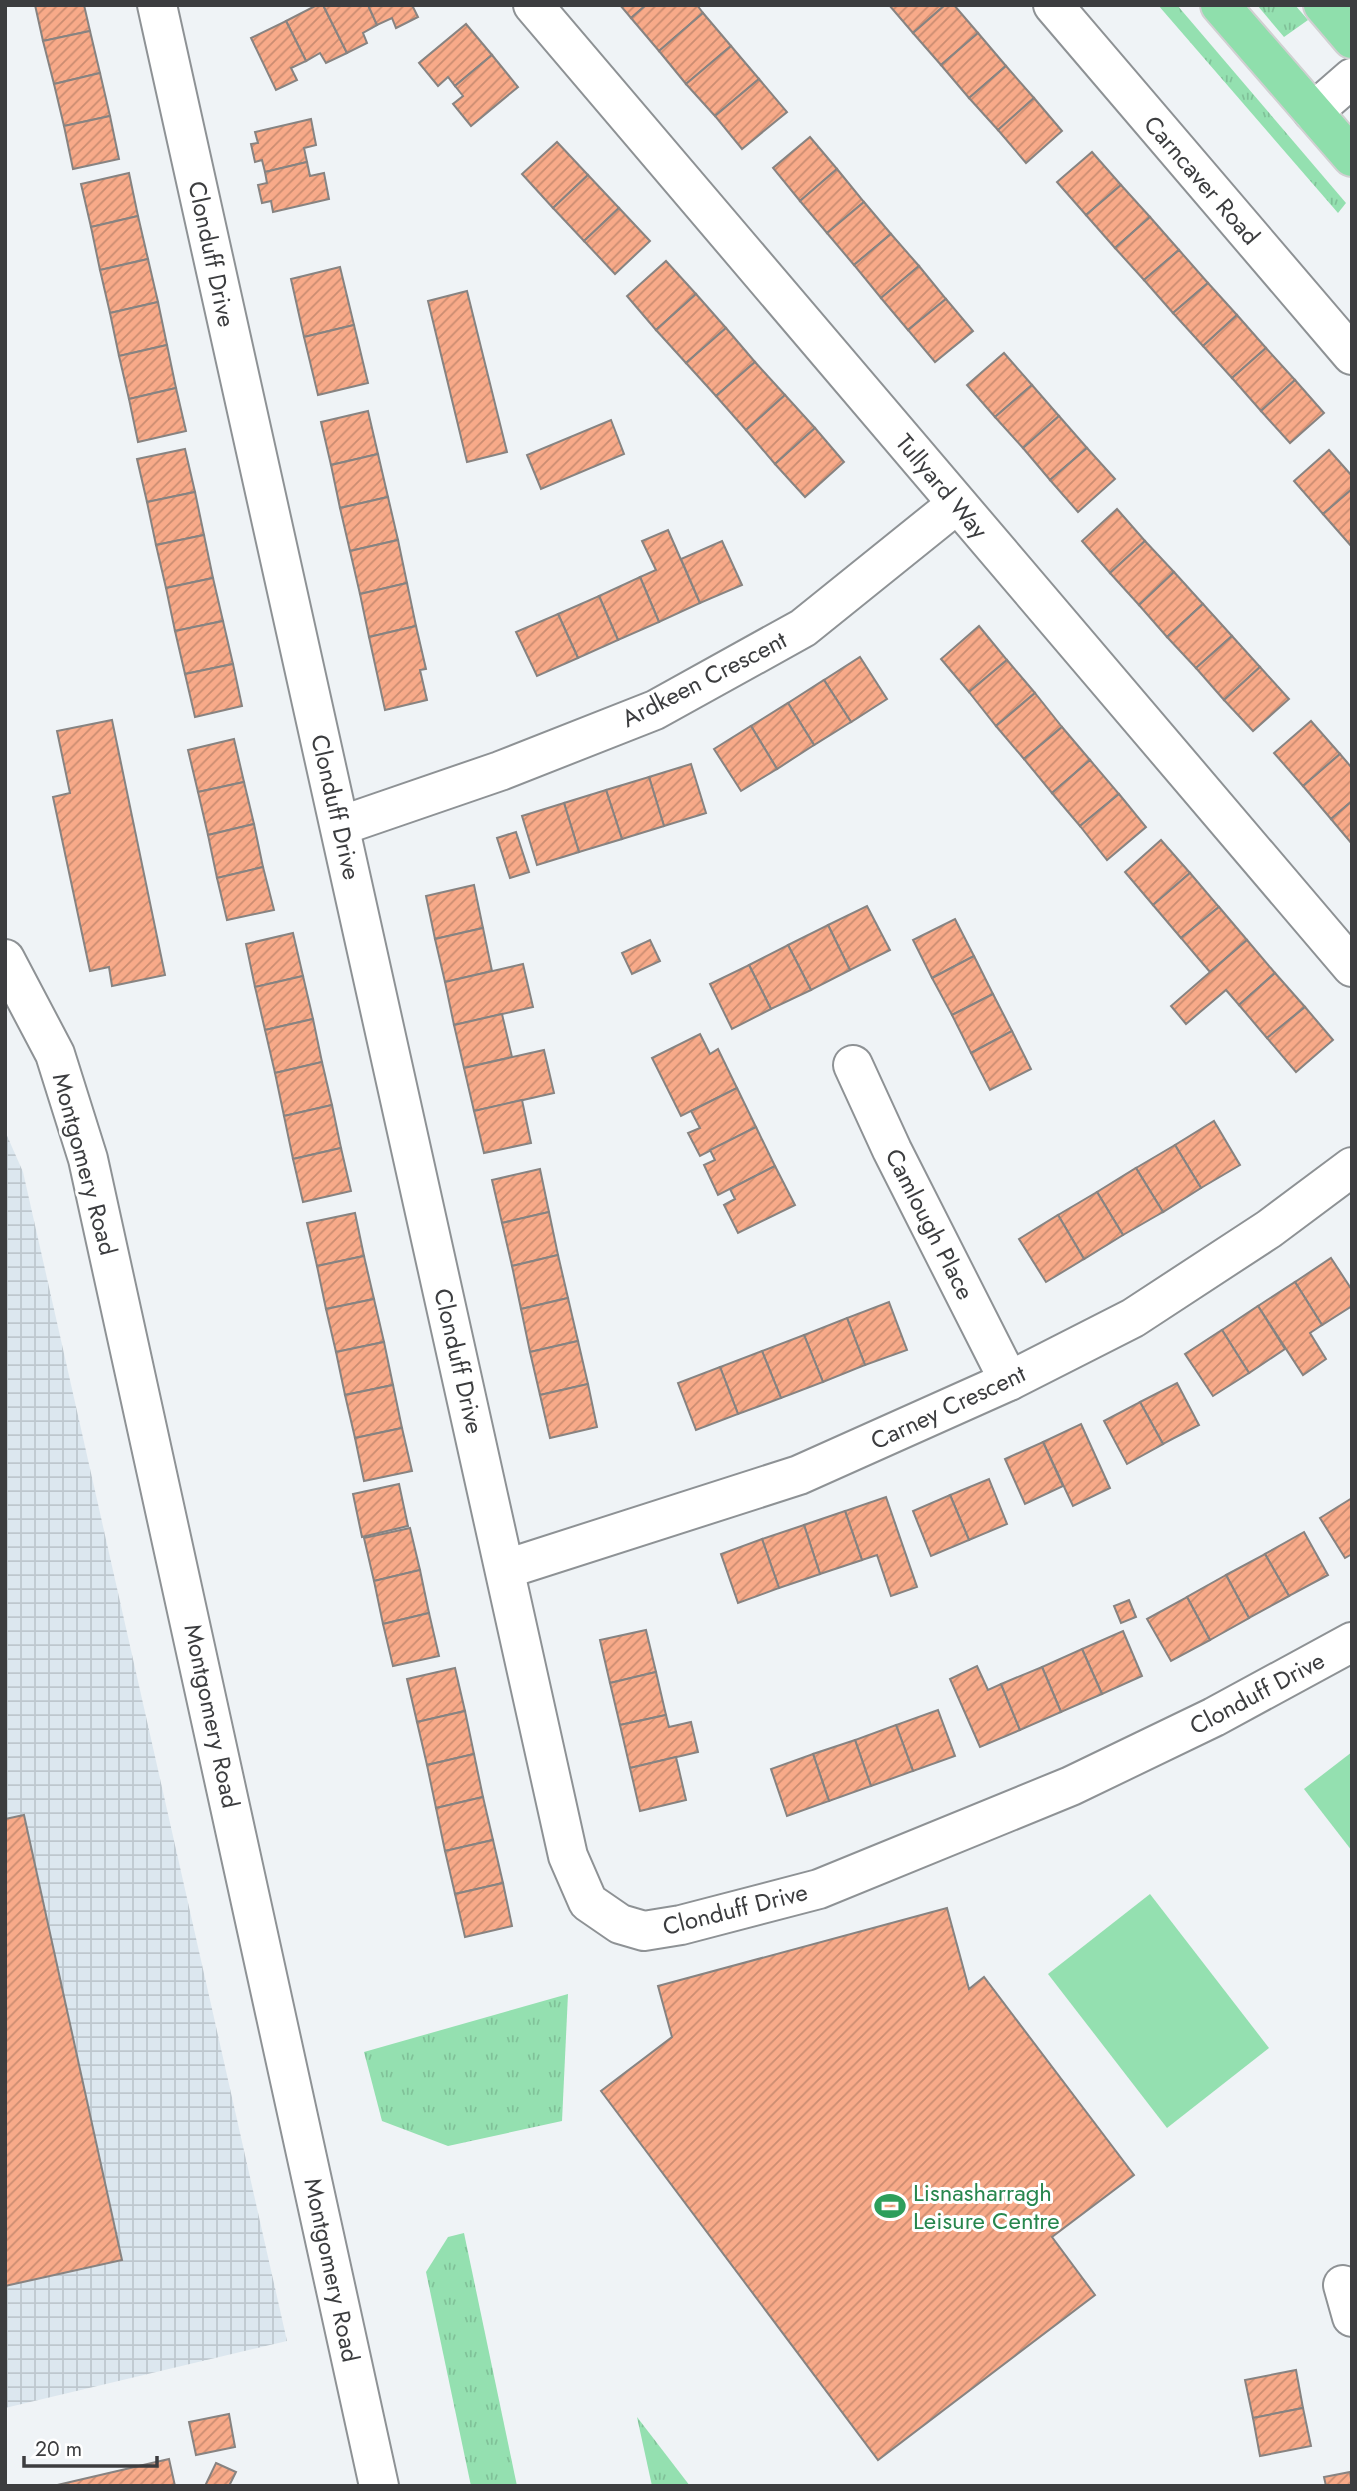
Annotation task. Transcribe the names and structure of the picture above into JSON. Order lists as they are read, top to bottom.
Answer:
{
  "streets": {
    "street": [
      "Carncaver Road",
      "Clonduff Drive",
      "Tullyard Way",
      "Ardkeen Crescent",
      "Montgomery Road",
      "Camlough Place",
      "Carney Crescent"
    ]
  },
  "crossings": [
    ["Clonduff Drive", "Ardkeen Crescent"],
    ["Clonduff Drive", "Carney Crescent"],
    ["Tullyard Way", "Ardkeen Crescent"],
    ["Camlough Place", "Carney Crescent"]
  ],
  "places": {
    "sports": ["Lisnasharragh Leisure Centre"]
  },
  "scale_bar": "20 m"
}
